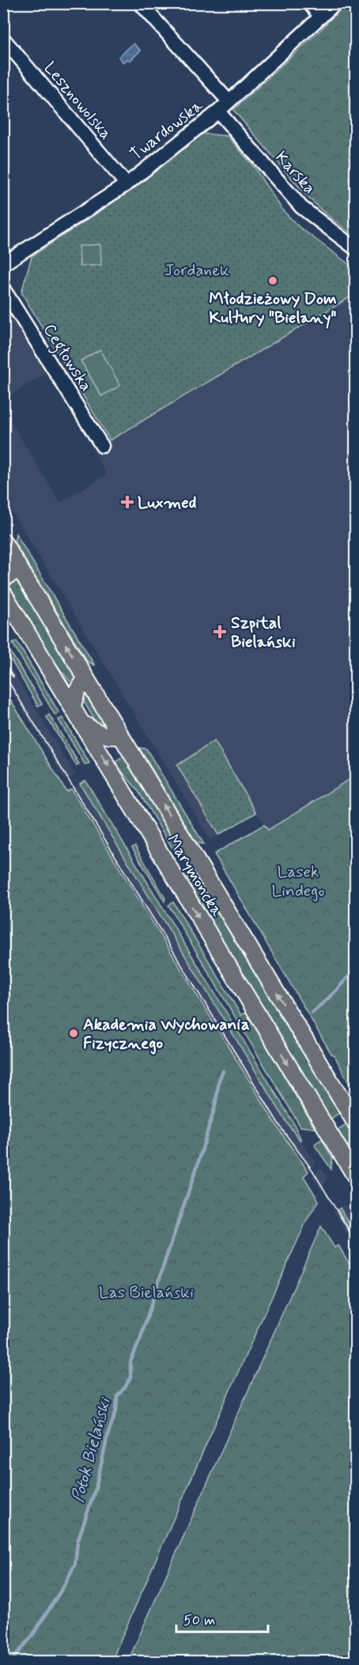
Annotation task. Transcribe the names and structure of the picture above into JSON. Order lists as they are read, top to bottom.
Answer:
{
  "streets": {
    "main road": ["Marymoncka"],
    "street": [
      "Lesznowolska",
      "Twardowska",
      "Karska",
      "Cegłowska"
    ]
  },
  "crossings": [
    ["Lesznowolska", "Twardowska"],
    ["Twardowska", "Karska"]
  ],
  "water": ["Potok Bielański"],
  "parks": ["Jordanek", "Lasek Lindego", "Las Bielański"],
  "places": {
    "other": ["Młodzieżowy Dom Kultury \"Bielany\"", "Akademia Wychowania Fizycznego"],
    "health": ["Luxmed", "Szpital Bielański"]
  },
  "scale_bar": "50 m"
}
